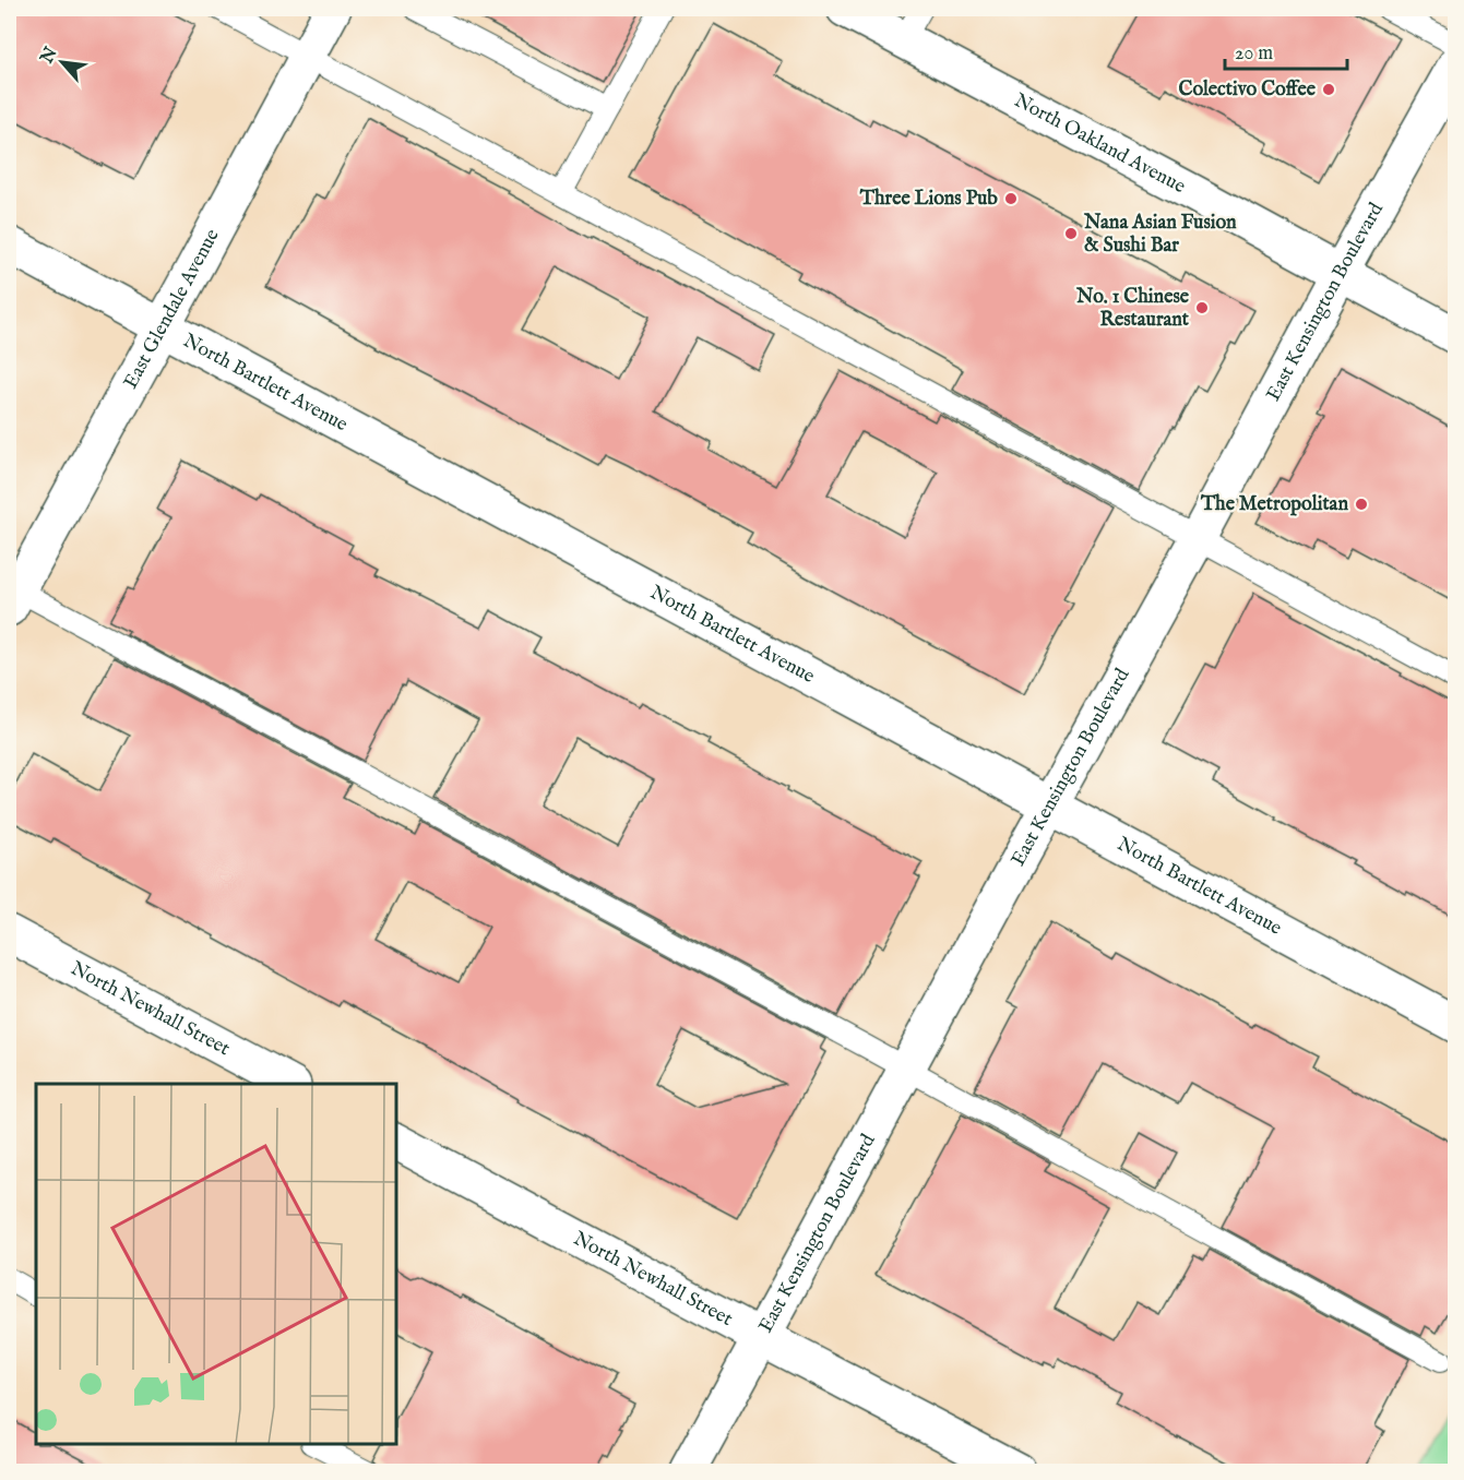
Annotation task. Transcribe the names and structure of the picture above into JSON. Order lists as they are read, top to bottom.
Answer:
{
  "streets": {
    "street": [
      "North Oakland Avenue",
      "East Kensington Boulevard",
      "East Glendale Avenue",
      "North Bartlett Avenue",
      "North Newhall Street"
    ]
  },
  "crossings": [
    ["North Oakland Avenue", "East Kensington Boulevard"],
    ["East Kensington Boulevard", "North Bartlett Avenue"],
    ["East Kensington Boulevard", "North Newhall Street"],
    ["East Glendale Avenue", "North Bartlett Avenue"]
  ],
  "places": [
    "Colectivo Coffee",
    "Three Lions Pub",
    "Nana Asian Fusion & Sushi Bar",
    "No. 1 Chinese Restaurant",
    "The Metropolitan"
  ],
  "scale_bar": "20 m",
  "north": "top left"
}
